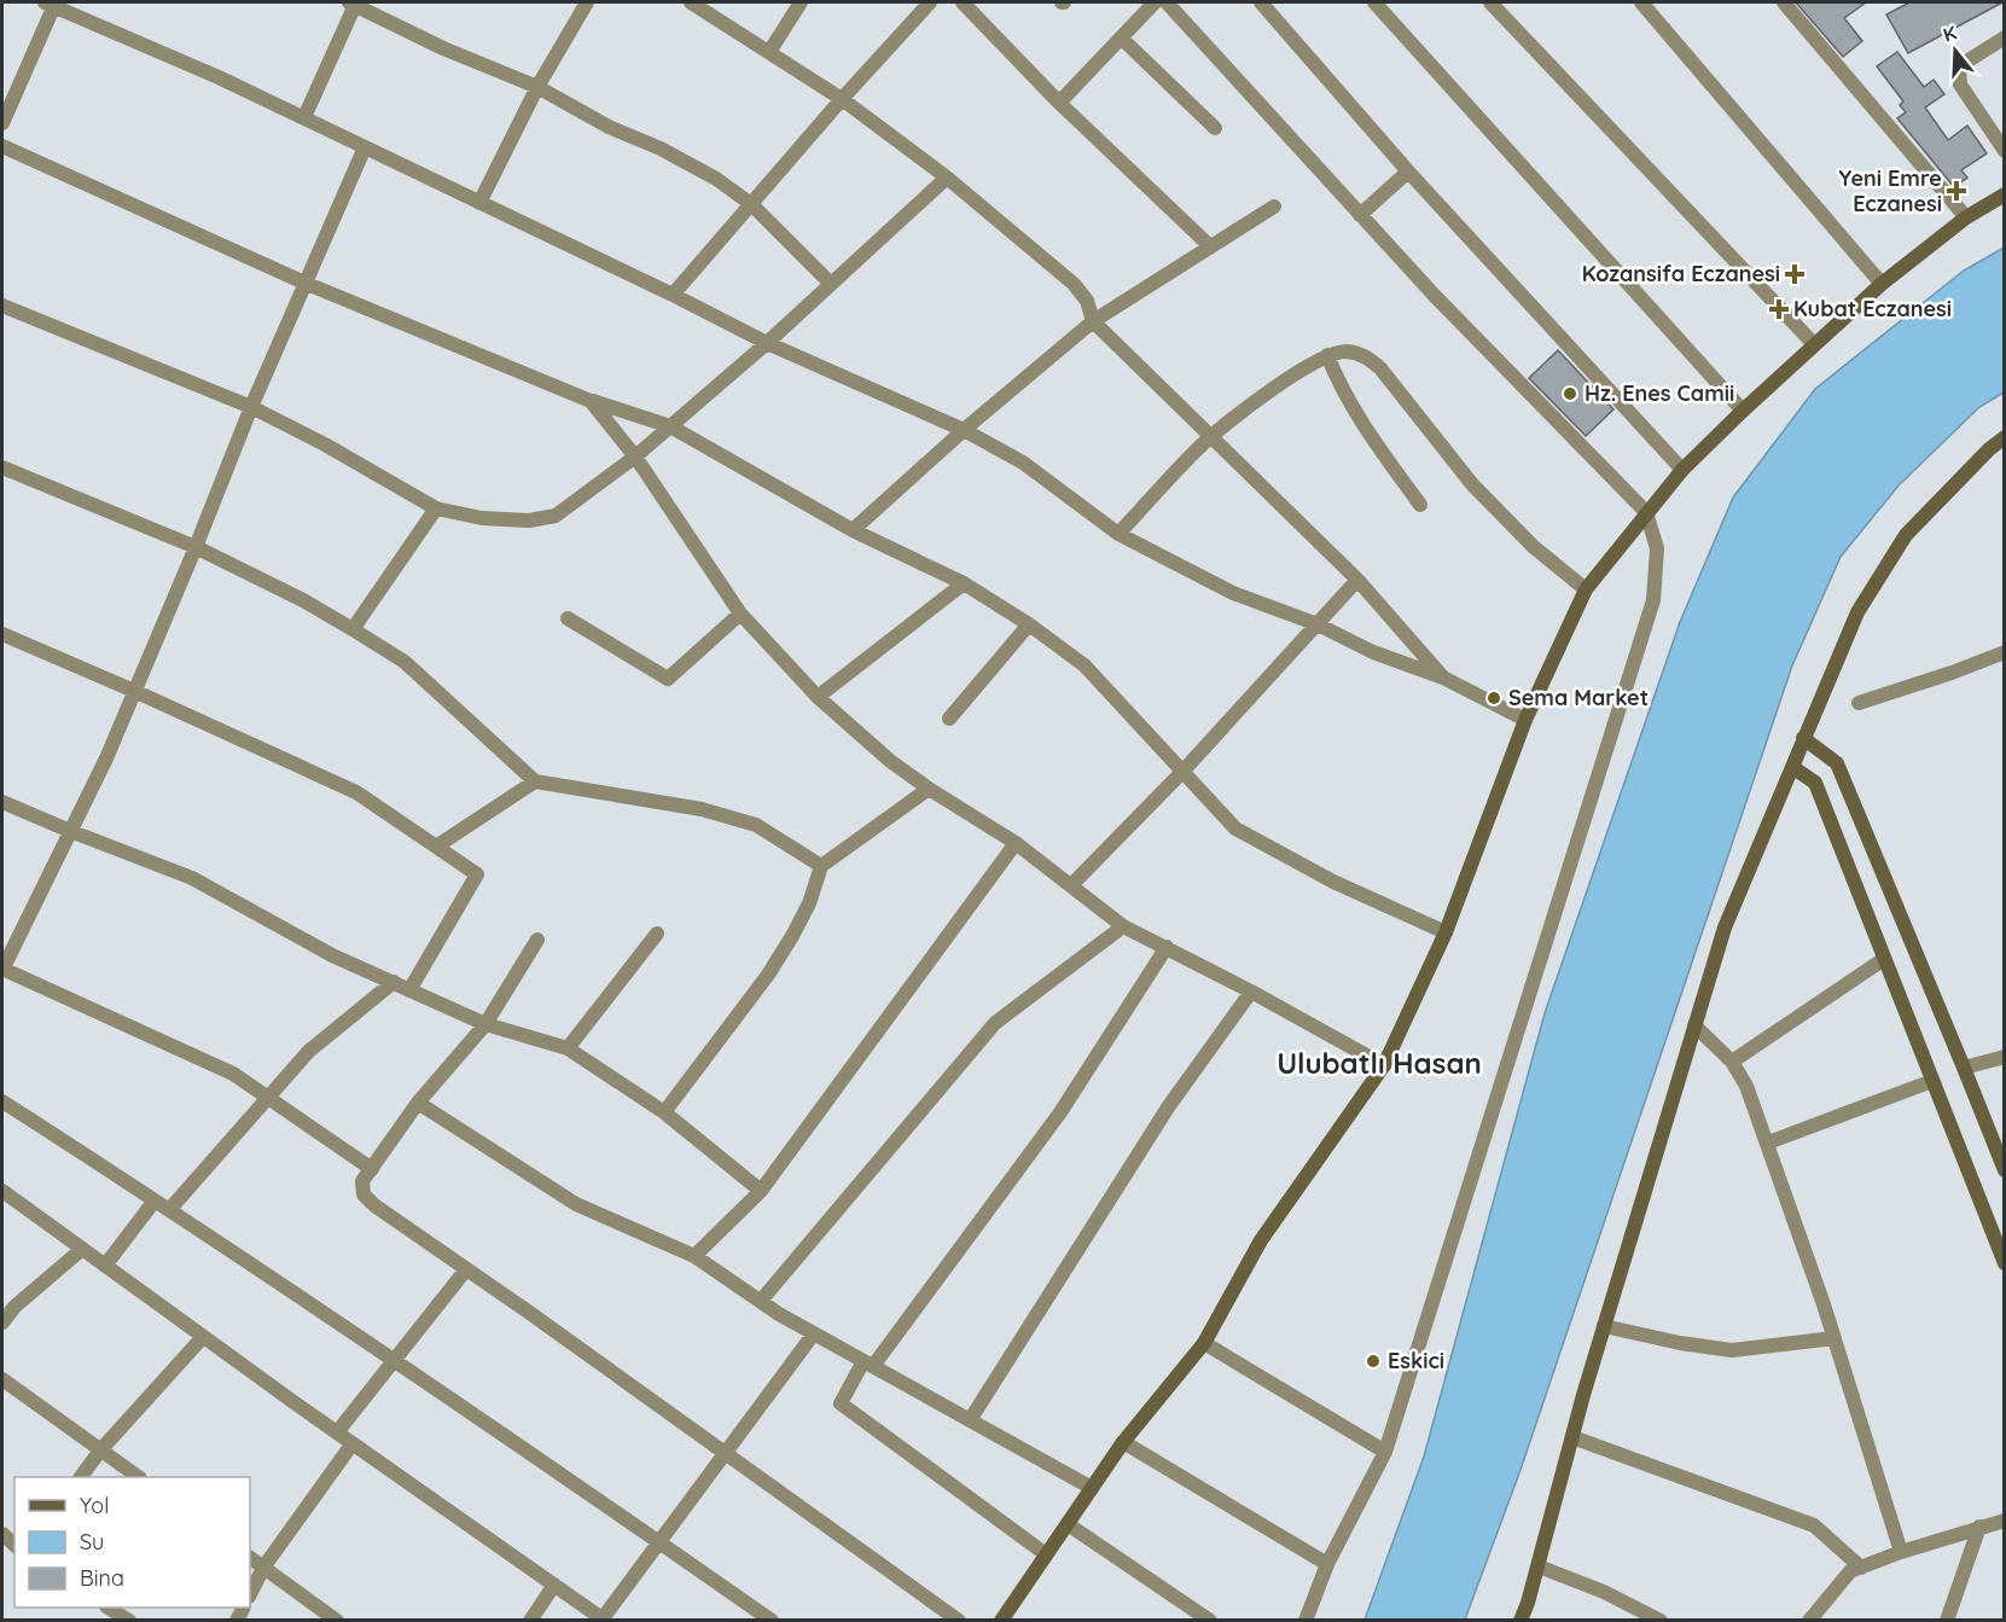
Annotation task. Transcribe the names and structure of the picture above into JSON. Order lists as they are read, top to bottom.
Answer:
{
  "districts": ["Ulubatlı Hasan"],
  "places": {
    "health": ["Yeni Emre Eczanesi", "Kozansifa Eczanesi", "Kubat Eczanesi"],
    "other": ["Hz. Enes Camii", "Sema Market", "Eskici"]
  },
  "legend": ["Yol", "Su", "Bina"],
  "north": "top"
}
